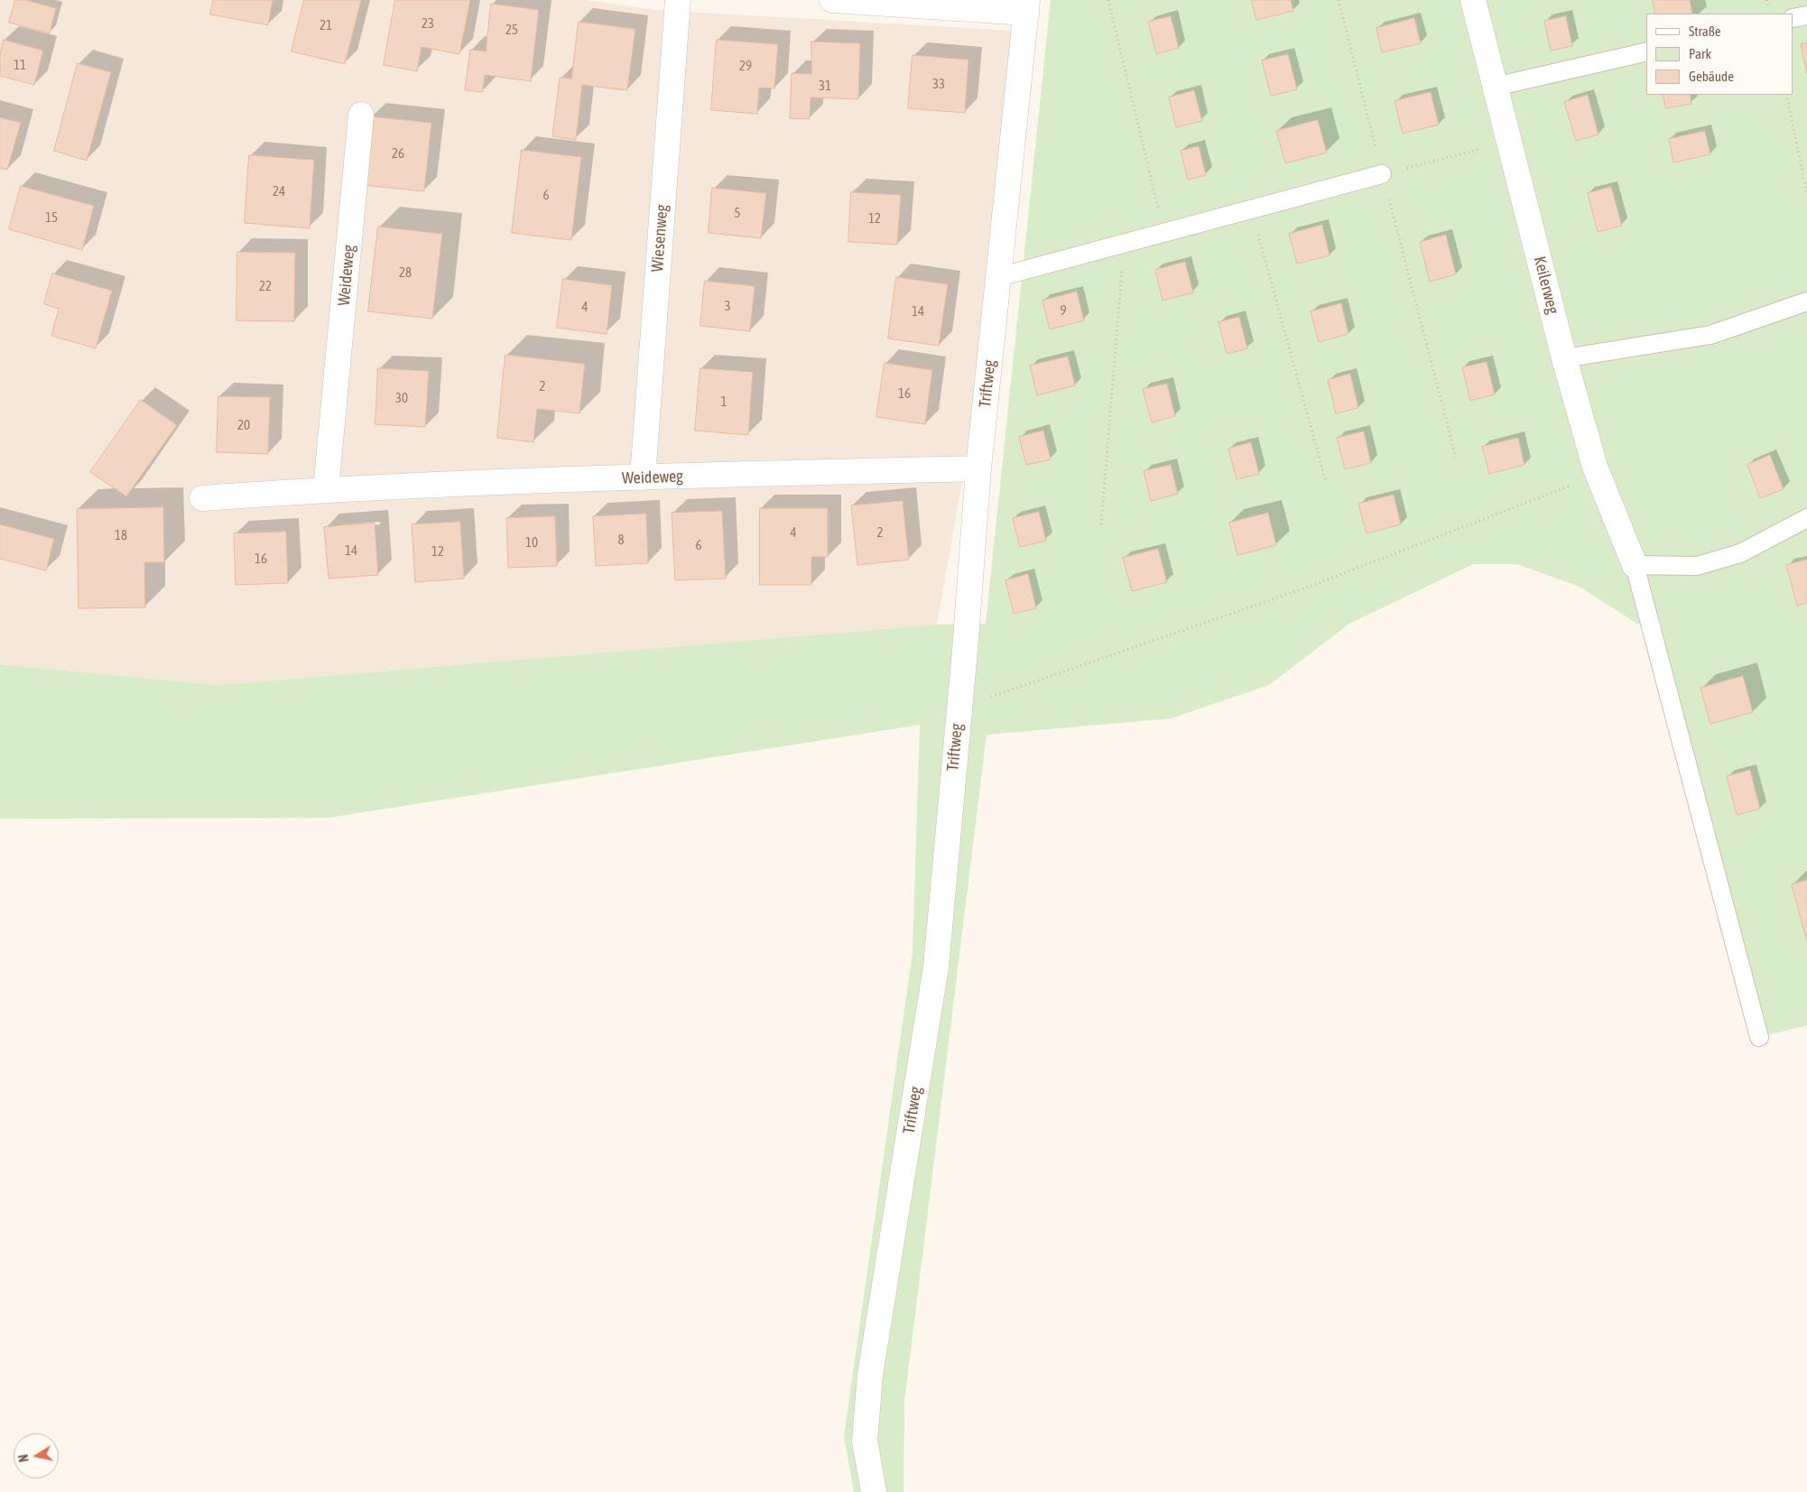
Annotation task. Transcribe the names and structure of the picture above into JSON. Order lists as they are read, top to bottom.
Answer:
{
  "streets": {
    "street": [
      "Wiesenweg",
      "Weideweg",
      "Keilerweg",
      "Triftweg"
    ]
  },
  "crossings": [
    ["Wiesenweg", "Weideweg"],
    ["Weideweg", "Triftweg"]
  ],
  "house_numbers": [
    "23",
    "21",
    "25",
    "11",
    "29",
    "33",
    "31",
    "26",
    "24",
    "6",
    "5",
    "15",
    "12",
    "28",
    "22",
    "3",
    "4",
    "9",
    "14",
    "2",
    "16",
    "30",
    "1",
    "20",
    "4",
    "2",
    "18",
    "8",
    "10",
    "6",
    "14",
    "12",
    "16"
  ],
  "legend": ["Straße", "Park", "Gebäude"],
  "north": "left"
}
